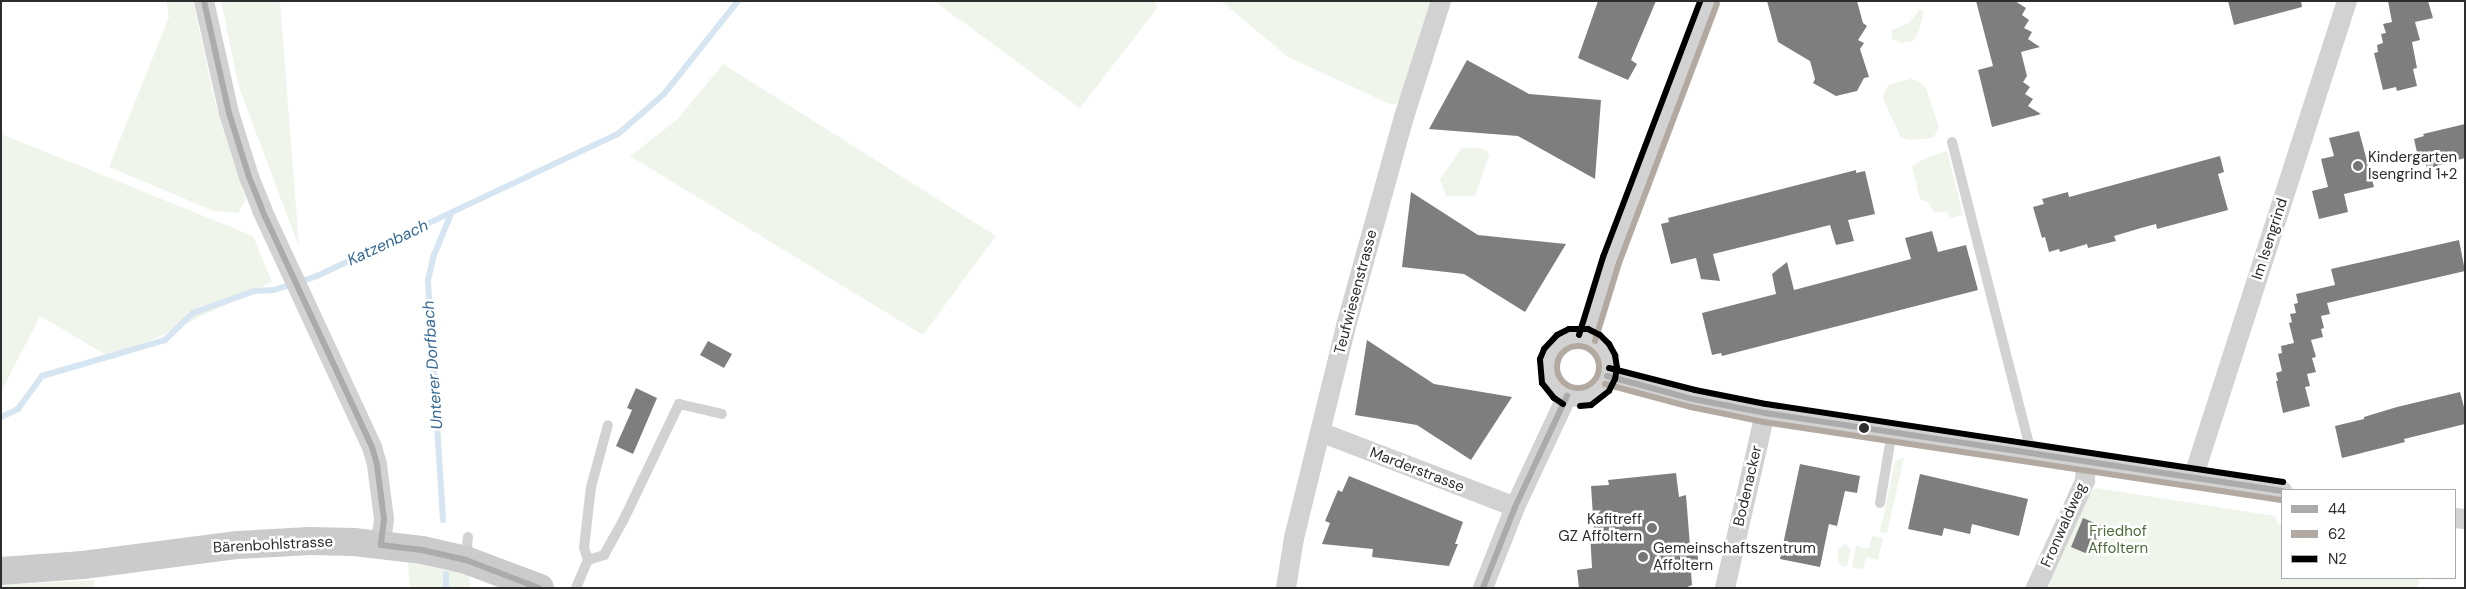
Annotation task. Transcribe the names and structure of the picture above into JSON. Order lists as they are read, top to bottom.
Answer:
{
  "streets": {
    "street": [
      "Im Isengrind",
      "Teufwiesenstrasse",
      "Marderstrasse",
      "Bodenacker",
      "Fronwaldweg",
      "Bärenbohlstrasse"
    ]
  },
  "crossings": [
    ["Teufwiesenstrasse", "Marderstrasse"]
  ],
  "water": ["Katzenbach", "Unterer Dorfbach"],
  "parks": ["Friedhof Affoltern"],
  "places": ["Kindergarten Isengrind 1+2", "Kafitreff GZ Affoltern", "Gemeinschaftszentrum Affoltern"],
  "lines": ["transit line 44", "transit line N2", "transit line 62"],
  "legend": ["44", "62", "N2"]
}
